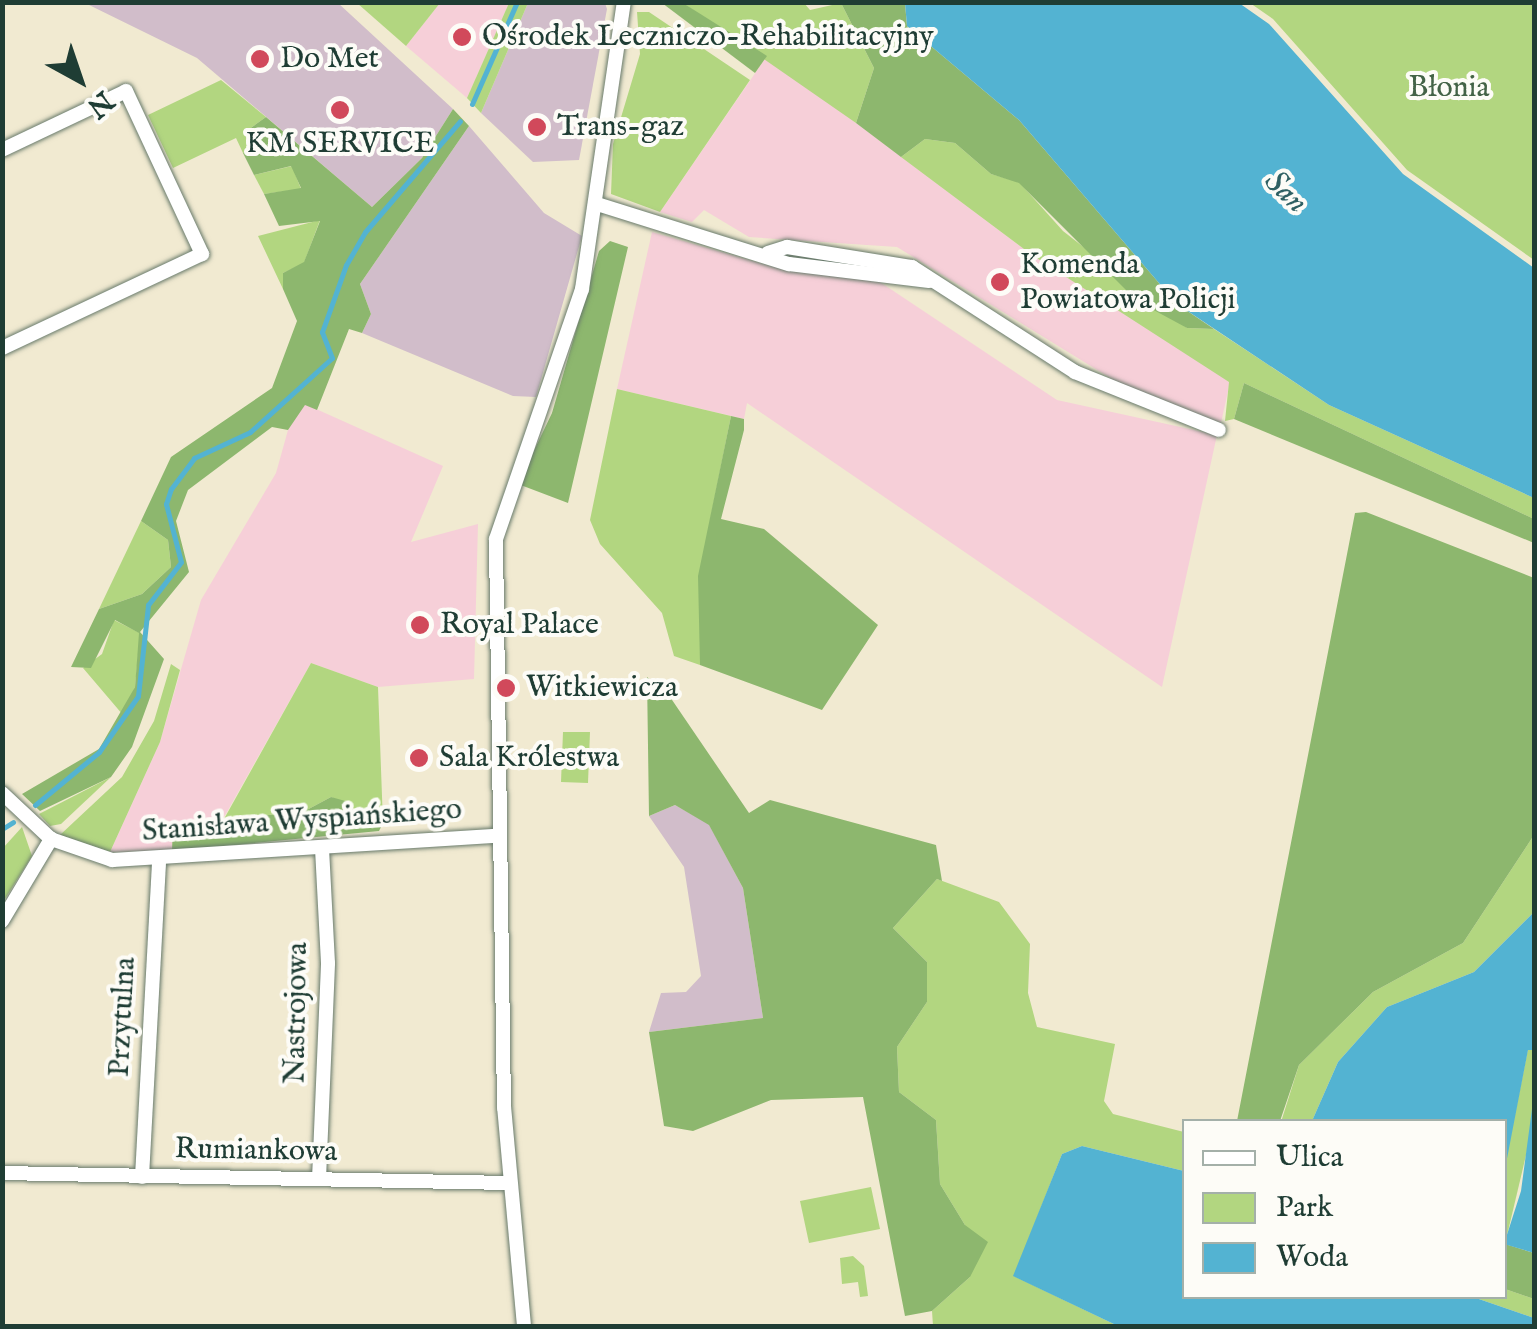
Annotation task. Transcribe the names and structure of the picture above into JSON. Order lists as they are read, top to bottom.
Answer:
{
  "streets": {
    "street": [
      "Stanisława Wyspiańskiego",
      "Nastrojowa",
      "Przytulna",
      "Rumiankowa"
    ]
  },
  "crossings": [
    ["Stanisława Wyspiańskiego", "Nastrojowa"],
    ["Stanisława Wyspiańskiego", "Przytulna"],
    ["Stanisława Wyspiańskiego", "Rumiankowa"],
    ["Nastrojowa", "Rumiankowa"],
    ["Przytulna", "Rumiankowa"]
  ],
  "water": ["San"],
  "parks": ["Błonia"],
  "places": [
    "Ośrodek Leczniczo-Rehabilitacyjny",
    "Do Met",
    "KM SERVICE",
    "Trans-gaz",
    "Komenda Powiatowa Policji",
    "Royal Palace",
    "Witkiewicza",
    "Sala Królestwa"
  ],
  "legend": ["Ulica", "Park", "Woda"],
  "north": "bottom right"
}
